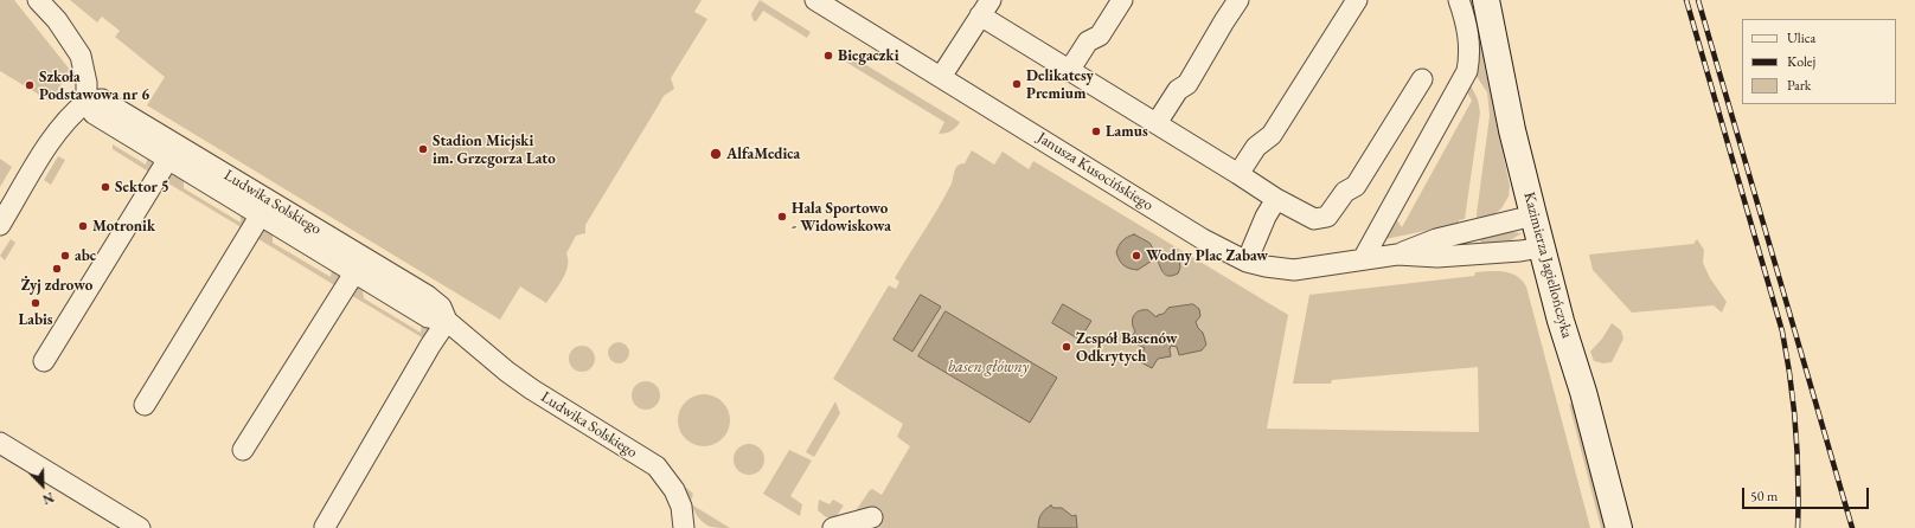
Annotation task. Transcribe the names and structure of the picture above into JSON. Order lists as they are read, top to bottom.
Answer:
{
  "streets": {
    "main road": ["Kazimierza Jagiellończyka"],
    "street": ["Janusza Kusocińskiego", "Ludwika Solskiego"]
  },
  "crossings": [
    ["Janusza Kusocińskiego", "Kazimierza Jagiellończyka"]
  ],
  "water": ["basen główny"],
  "places": [
    "Biegaczki",
    "Delikatesy Premium",
    "Szkoła Podstawowa nr 6",
    "Lamus",
    "Stadion Miejski im. Grzegorza Lato",
    "AlfaMedica",
    "Sektor 5",
    "Hala Sportowo - Widowiskowa",
    "Motronik",
    "abc",
    "Wodny Plac Zabaw",
    "Żyj zdrowo",
    "Labis",
    "Zespół Basenów Odkrytych"
  ],
  "legend": ["Ulica", "Kolej", "Park"],
  "scale_bar": "50 m",
  "north": "bottom right"
}
